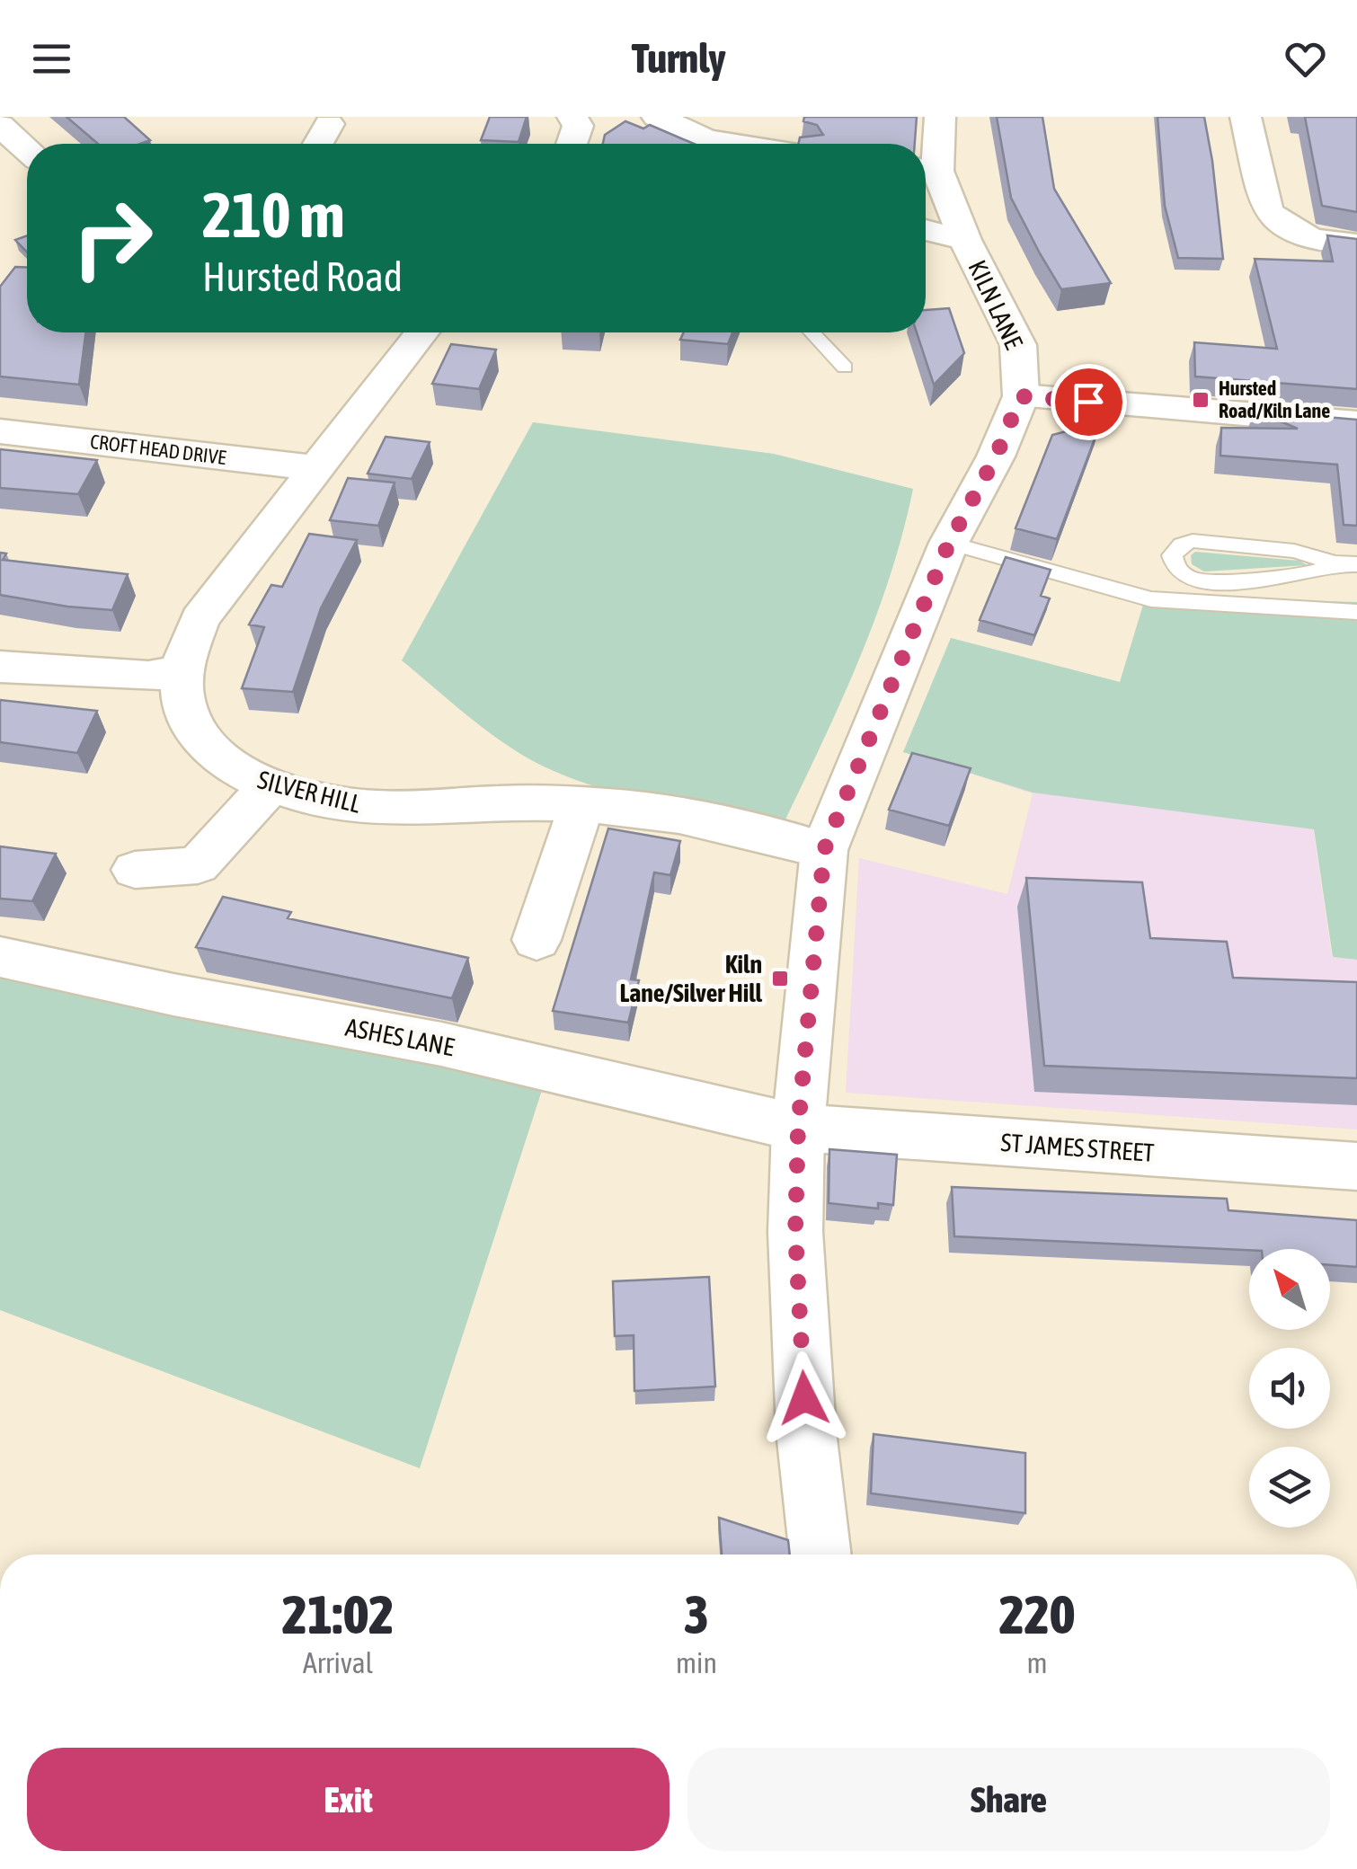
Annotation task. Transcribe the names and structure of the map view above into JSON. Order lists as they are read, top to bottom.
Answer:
{
  "streets": {
    "street": [
      "KILN LANE",
      "CROFT HEAD DRIVE",
      "SILVER HILL",
      "ASHES LANE",
      "ST JAMES STREET"
    ]
  },
  "crossings": [
    ["KILN LANE", "SILVER HILL"],
    ["KILN LANE", "ASHES LANE"],
    ["KILN LANE", "ST JAMES STREET"],
    ["CROFT HEAD DRIVE", "SILVER HILL"],
    ["ASHES LANE", "ST JAMES STREET"]
  ],
  "places": {
    "transit": ["Hursted Road/Kiln Lane", "Kiln Lane/Silver Hill"]
  },
  "north": "top left",
  "page": {
    "header": "Turnly",
    "turn": ["210 m", "Hursted Road"],
    "eta": [
      "21:02",
      "Arrival",
      "3",
      "min",
      "220",
      "m"
    ],
    "buttons": ["Exit", "Share"]
  }
}
